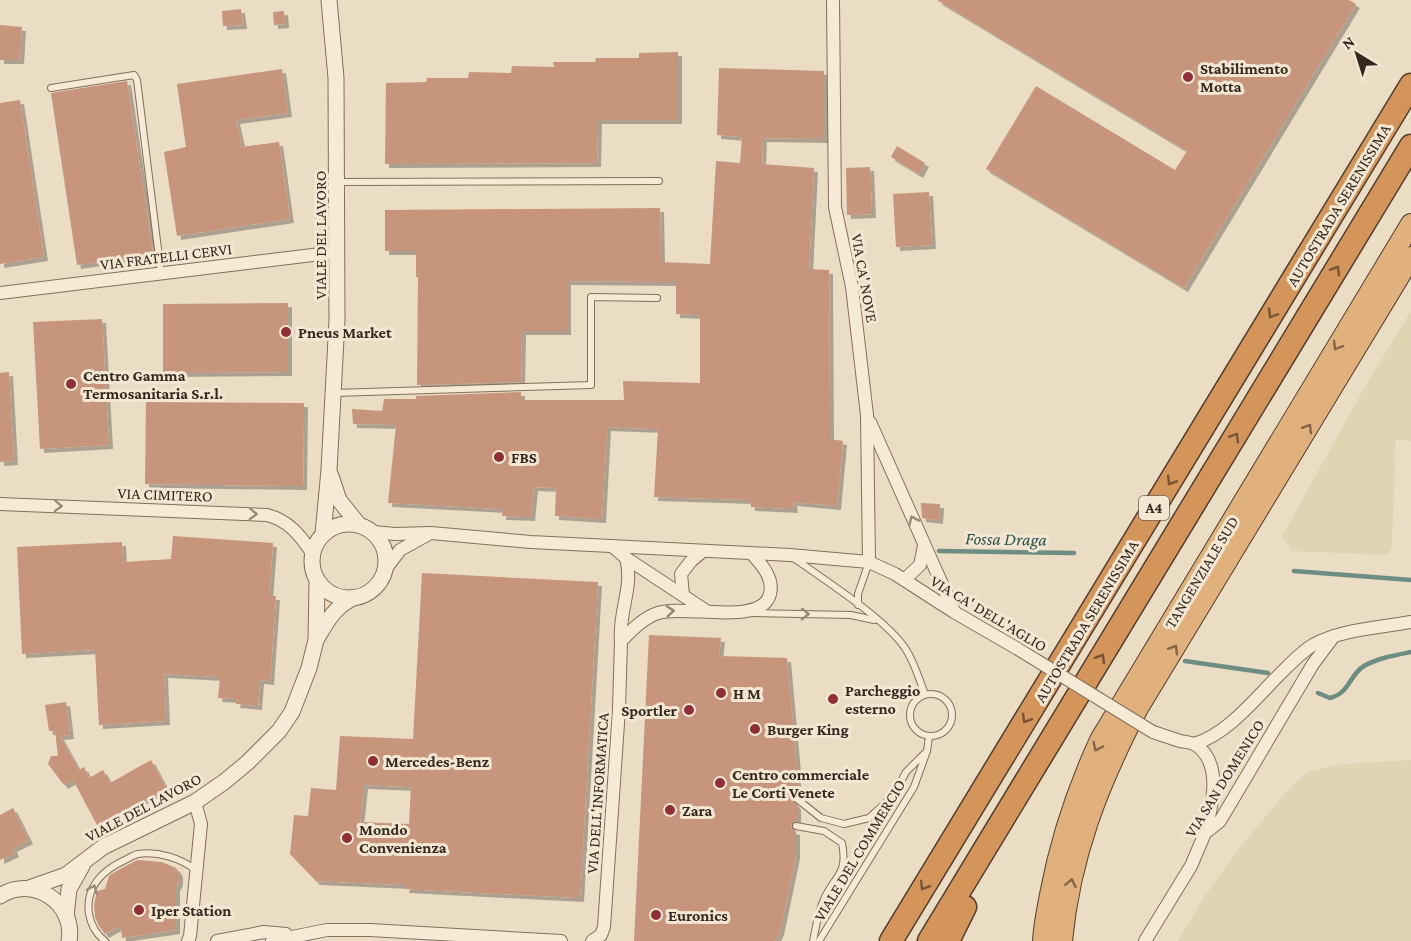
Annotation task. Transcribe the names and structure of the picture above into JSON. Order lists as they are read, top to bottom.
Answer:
{
  "streets": {
    "highway": ["AUTOSTRADA SERENISSIMA", "A4", "TANGENZIALE SUD"],
    "street": [
      "VIALE DEL LAVORO",
      "VIA FRATELLI CERVI",
      "VIA CA' NOVE",
      "VIA CIMITERO",
      "VIA CA' DELL'AGLIO",
      "VIA SAN DOMENICO",
      "VIA DELL'INFORMATICA"
    ],
    "lane": ["VIALE DEL COMMERCIO"]
  },
  "crossings": [
    ["AUTOSTRADA SERENISSIMA", "A4"],
    ["VIALE DEL LAVORO", "VIA FRATELLI CERVI"],
    ["VIALE DEL LAVORO", "VIA CIMITERO"],
    ["VIA CA' NOVE", "VIA CA' DELL'AGLIO"]
  ],
  "one_way": ["VIA CIMITERO"],
  "water": ["Fossa Draga"],
  "places": [
    "Stabilimento Motta",
    "Pneus Market",
    "Centro Gamma Termosanitaria S.r.l.",
    "FBS",
    "H M",
    "Parcheggio esterno",
    "Sportler",
    "Burger King",
    "Mercedes-Benz",
    "Centro commerciale Le Corti Venete",
    "Zara",
    "Mondo Convenienza",
    "Iper Station",
    "Euronics"
  ],
  "north": "top left"
}
